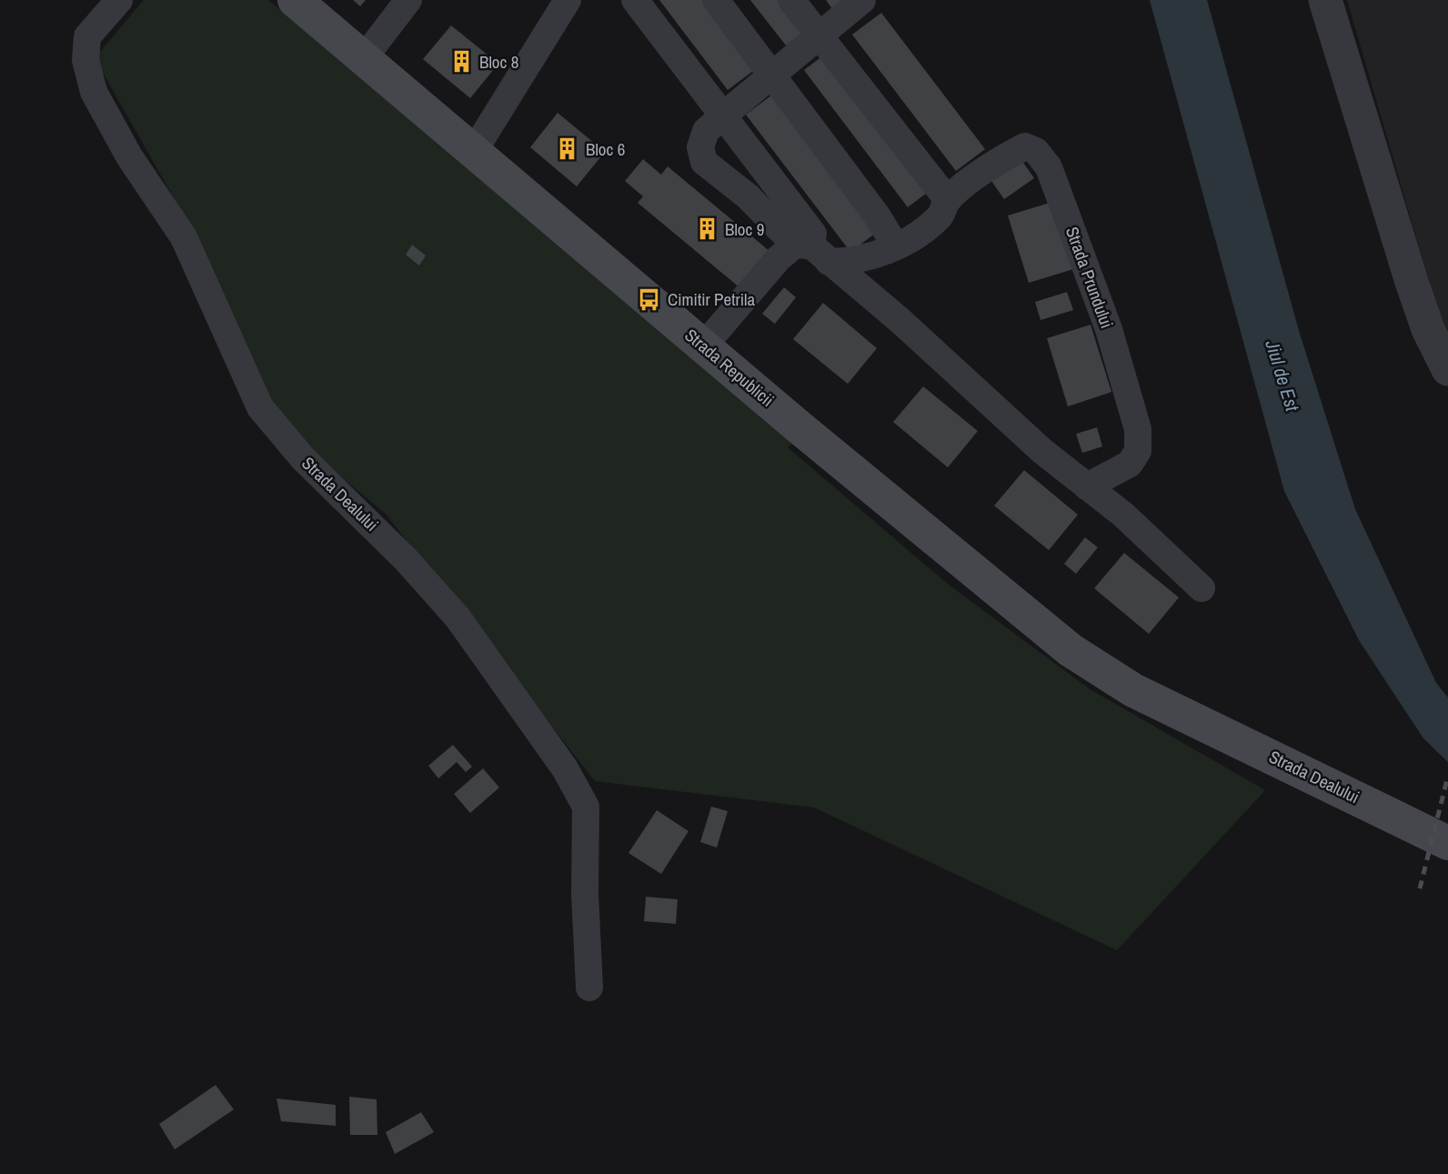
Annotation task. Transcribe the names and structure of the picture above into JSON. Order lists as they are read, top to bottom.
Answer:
{
  "streets": {
    "main road": ["Strada Republicii", "Strada Dealului"],
    "street": ["Strada Prundului"]
  },
  "crossings": [
    ["Strada Republicii", "Strada Dealului"]
  ],
  "water": ["Jiul de Est"],
  "places": {
    "building": ["Bloc 8", "Bloc 6", "Bloc 9"],
    "bus stop": ["Cimitir Petrila"]
  }
}
